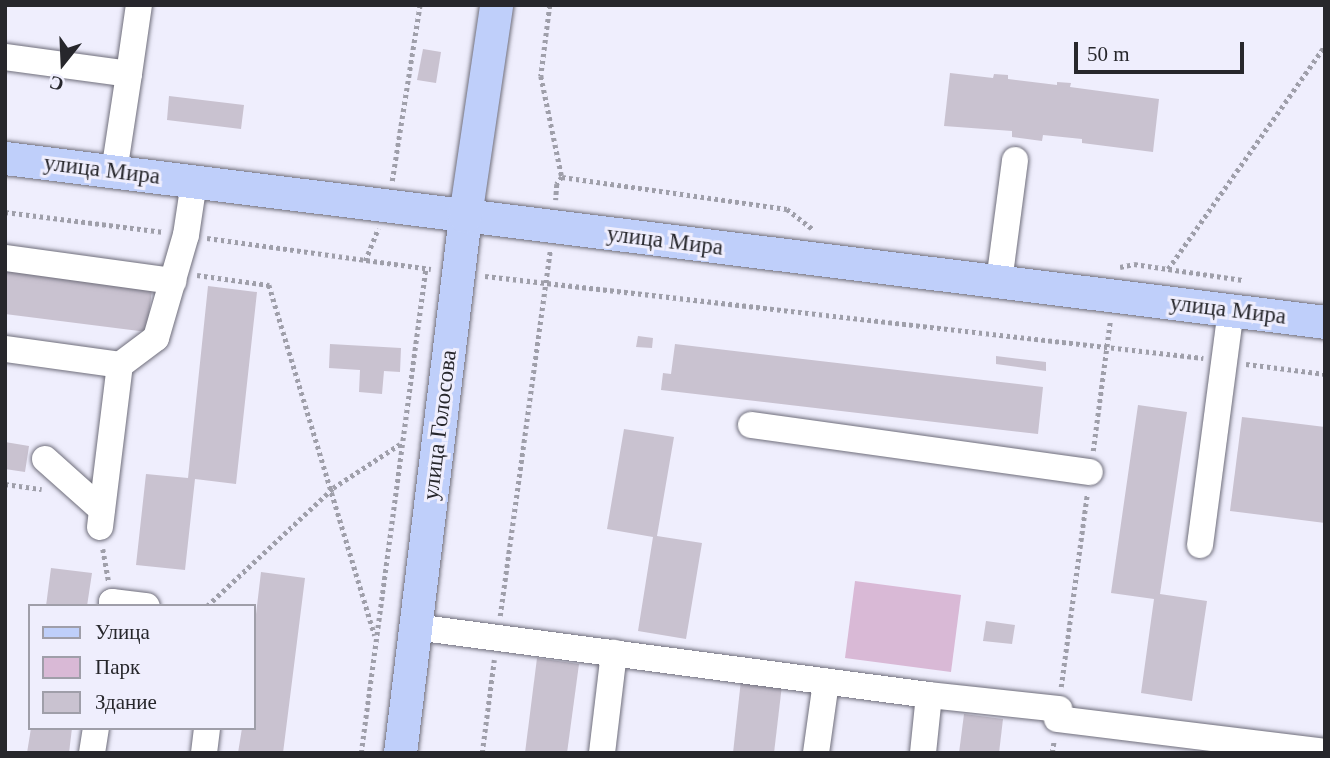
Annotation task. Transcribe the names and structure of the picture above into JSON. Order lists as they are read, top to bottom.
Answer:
{
  "streets": {
    "main road": ["улица Мира", "улица Голосова"]
  },
  "crossings": [
    ["улица Мира", "улица Голосова"]
  ],
  "legend": ["Улица", "Парк", "Здание"],
  "scale_bar": "50 m",
  "north": "bottom"
}
